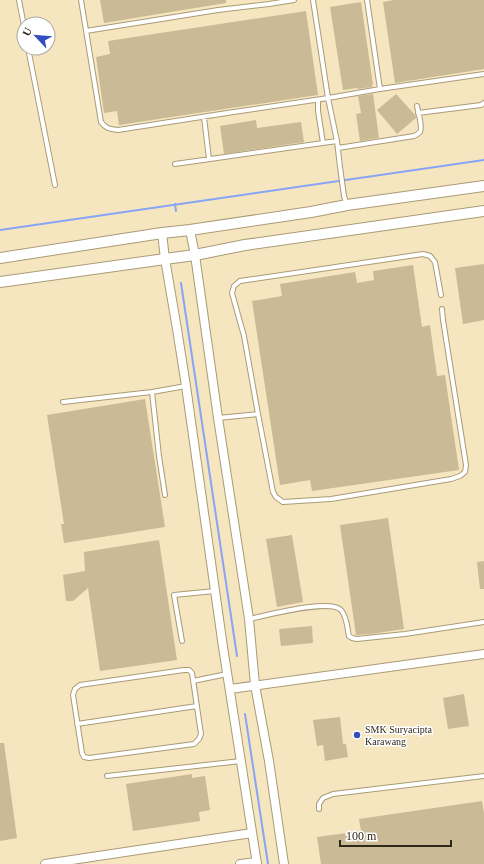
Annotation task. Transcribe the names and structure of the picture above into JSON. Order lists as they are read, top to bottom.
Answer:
{
  "places": ["SMK Suryacipta Karawang"],
  "scale_bar": "100 m",
  "north": "top left"
}
